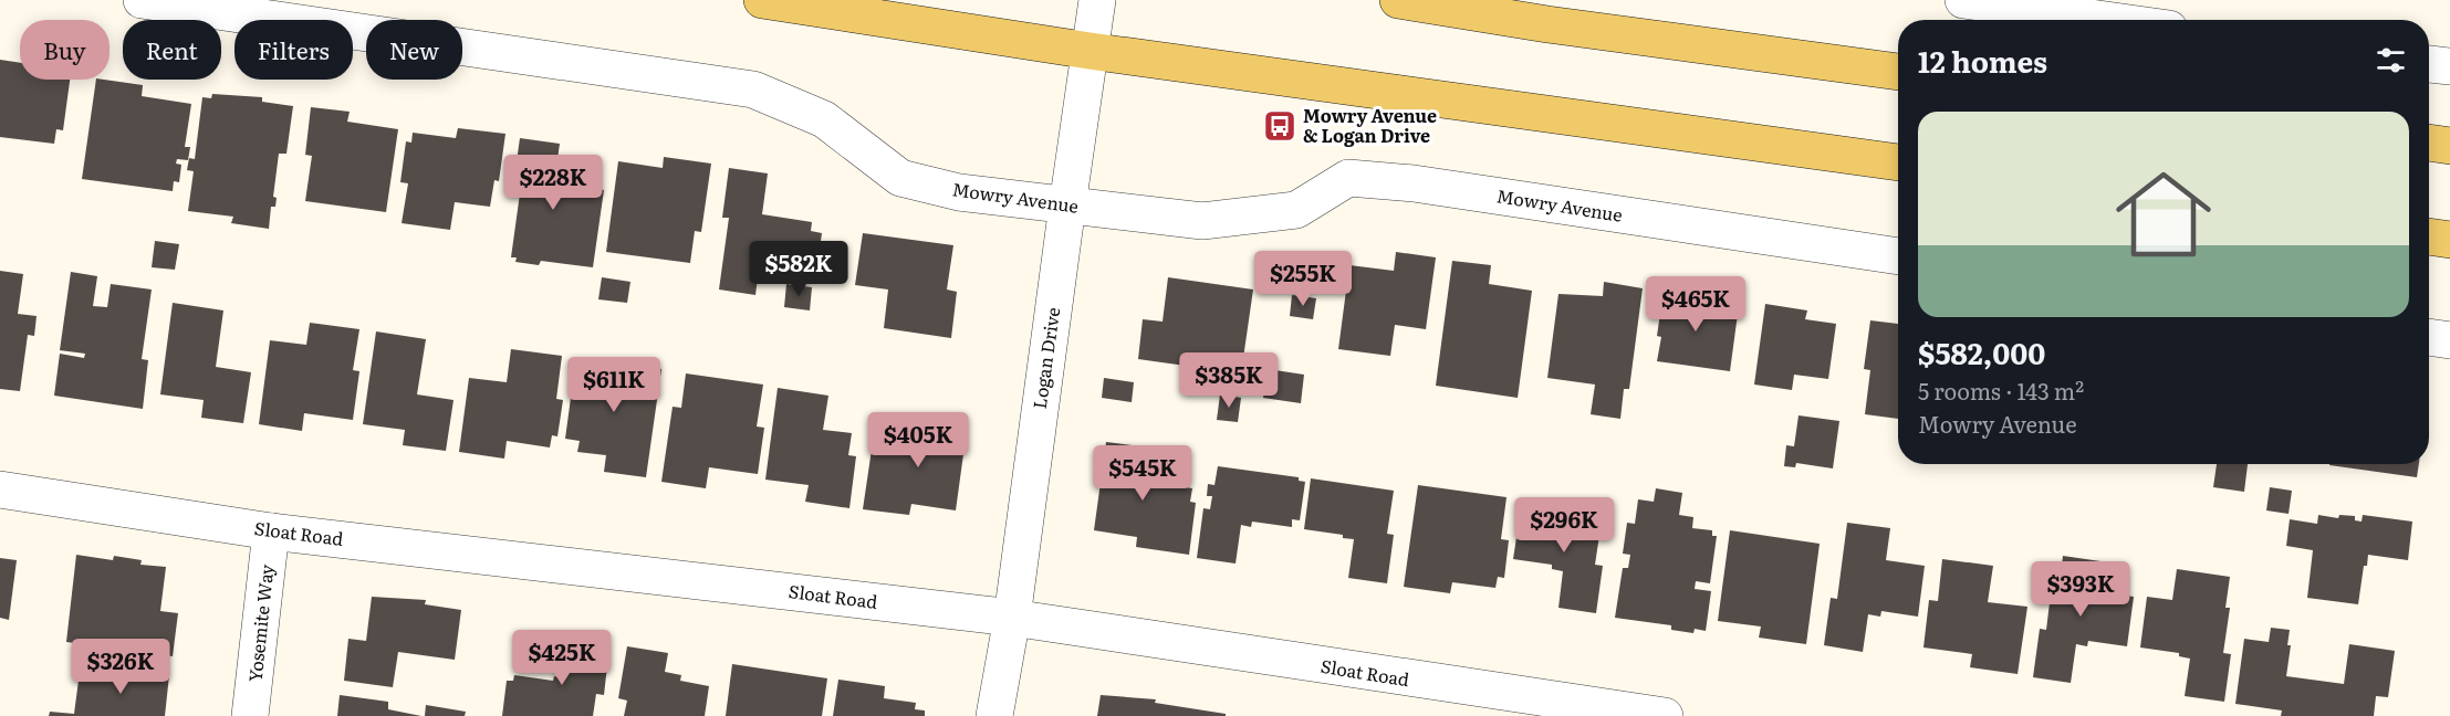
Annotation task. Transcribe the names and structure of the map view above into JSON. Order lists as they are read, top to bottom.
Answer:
{
  "streets": {
    "street": [
      "Mowry Avenue",
      "Logan Drive",
      "Sloat Road",
      "Yosemite Way"
    ]
  },
  "crossings": [
    ["Mowry Avenue", "Logan Drive"],
    ["Logan Drive", "Sloat Road"],
    ["Sloat Road", "Yosemite Way"]
  ],
  "places": {
    "bus stop": ["Mowry Avenue & Logan Drive"]
  },
  "page": {
    "chip": [
      "Buy",
      "Rent",
      "Filters",
      "New"
    ],
    "heading": "12 homes",
    "list": [
      {
        "name": "$582,000",
        "note": "5 rooms · 143 m² · Mowry Avenue"
      }
    ],
    "price": [
      "$228K",
      "$582K",
      "$255K",
      "$465K",
      "$385K",
      "$611K",
      "$405K",
      "$545K",
      "$296K",
      "$393K",
      "$425K",
      "$326K"
    ]
  }
}
